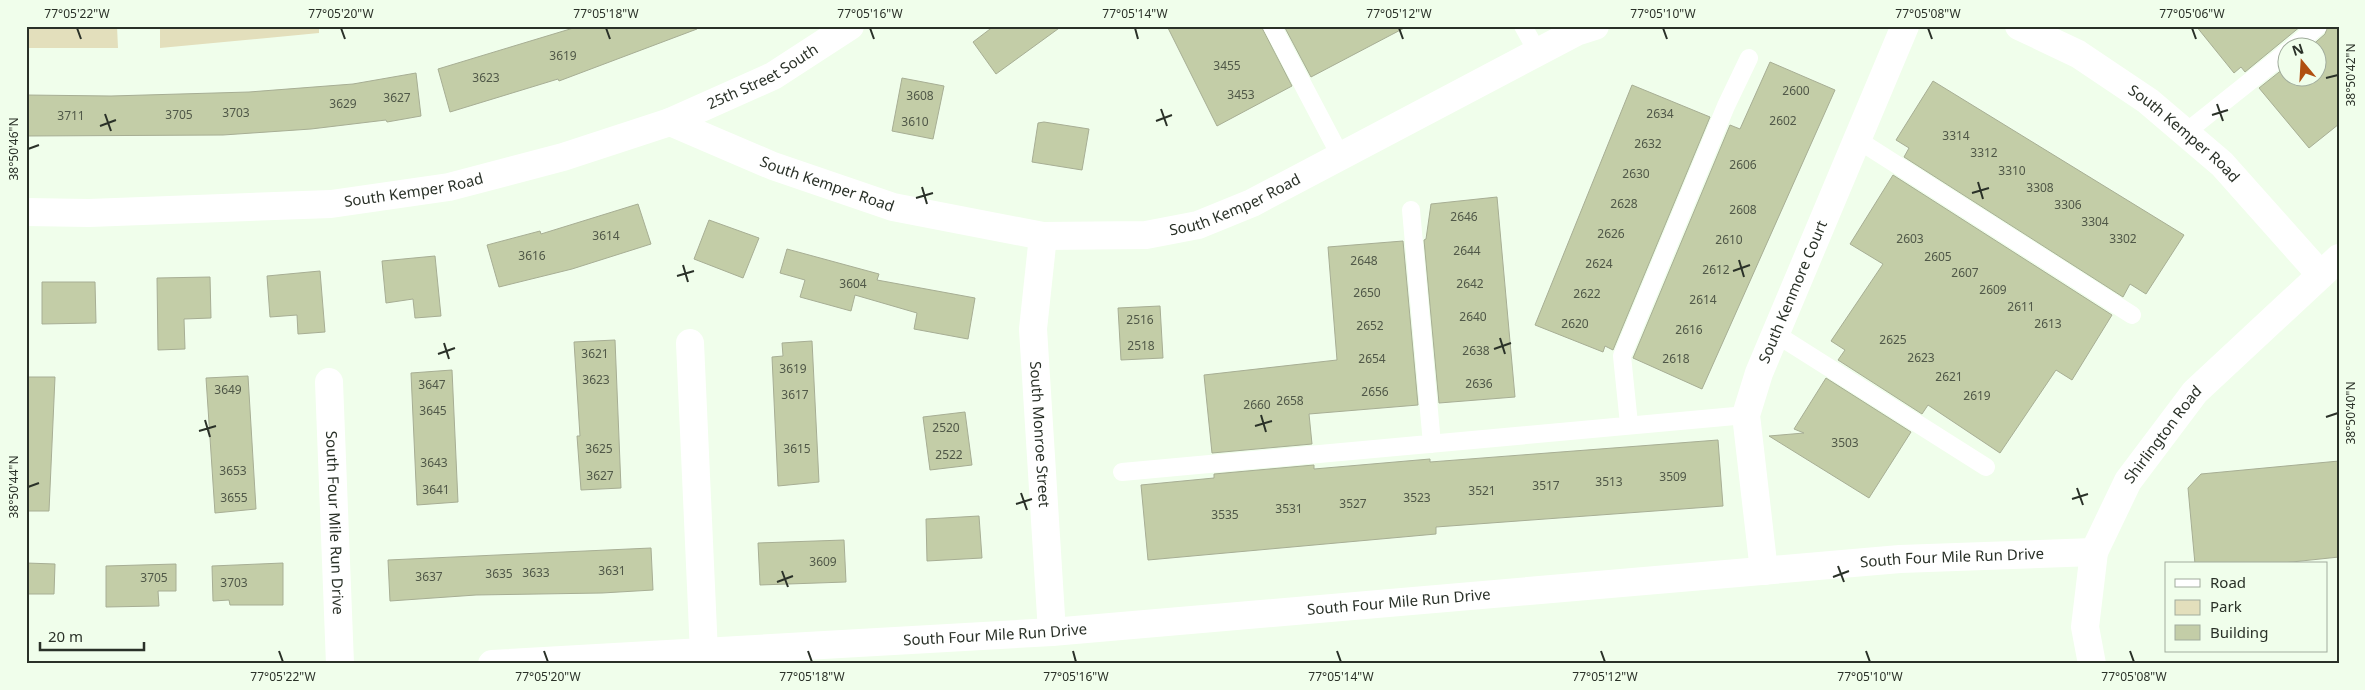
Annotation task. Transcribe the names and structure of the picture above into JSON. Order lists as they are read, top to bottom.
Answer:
{
  "streets": {
    "street": [
      "25th Street South",
      "South Kemper Road",
      "South Kenmore Court",
      "South Monroe Street",
      "Shirlington Road",
      "South Four Mile Run Drive"
    ]
  },
  "crossings": [
    ["25th Street South", "South Kemper Road"],
    ["South Kemper Road", "South Monroe Street"],
    ["South Kemper Road", "Shirlington Road"],
    ["South Kenmore Court", "South Four Mile Run Drive"],
    ["South Monroe Street", "South Four Mile Run Drive"],
    ["Shirlington Road", "South Four Mile Run Drive"]
  ],
  "house_numbers": [
    "3619",
    "3455",
    "3623",
    "2600",
    "3453",
    "3608",
    "3627",
    "3629",
    "3703",
    "2634",
    "3705",
    "3711",
    "2602",
    "3610",
    "3314",
    "2632",
    "3312",
    "2606",
    "3310",
    "2630",
    "3308",
    "2628",
    "3306",
    "2608",
    "2646",
    "3304",
    "2626",
    "3614",
    "2603",
    "3302",
    "2610",
    "2644",
    "3616",
    "2605",
    "2648",
    "2624",
    "2612",
    "2607",
    "3604",
    "2642",
    "2609",
    "2650",
    "2622",
    "2614",
    "2611",
    "2640",
    "2516",
    "2620",
    "2613",
    "2652",
    "2616",
    "2625",
    "2518",
    "2638",
    "3621",
    "2623",
    "2654",
    "2618",
    "3619",
    "2621",
    "3623",
    "2636",
    "3647",
    "3649",
    "2656",
    "3617",
    "2619",
    "2658",
    "2660",
    "3645",
    "2520",
    "3503",
    "3625",
    "3615",
    "2522",
    "3643",
    "3653",
    "3627",
    "3509",
    "3513",
    "3517",
    "3641",
    "3521",
    "3655",
    "3523",
    "3527",
    "3531",
    "3535",
    "3609",
    "3631",
    "3633",
    "3635",
    "3637",
    "3705",
    "3703"
  ],
  "legend": ["Road", "Park", "Building"],
  "scale_bar": "20 m",
  "north": "top",
  "coordinates": [
    "77°05'22\"W",
    "77°05'20\"W",
    "77°05'18\"W",
    "77°05'16\"W",
    "77°05'14\"W",
    "77°05'12\"W",
    "77°05'10\"W",
    "77°05'08\"W",
    "77°05'06\"W",
    "38°50'42\"N",
    "38°50'46\"N",
    "38°50'40\"N",
    "38°50'44\"N"
  ]
}
